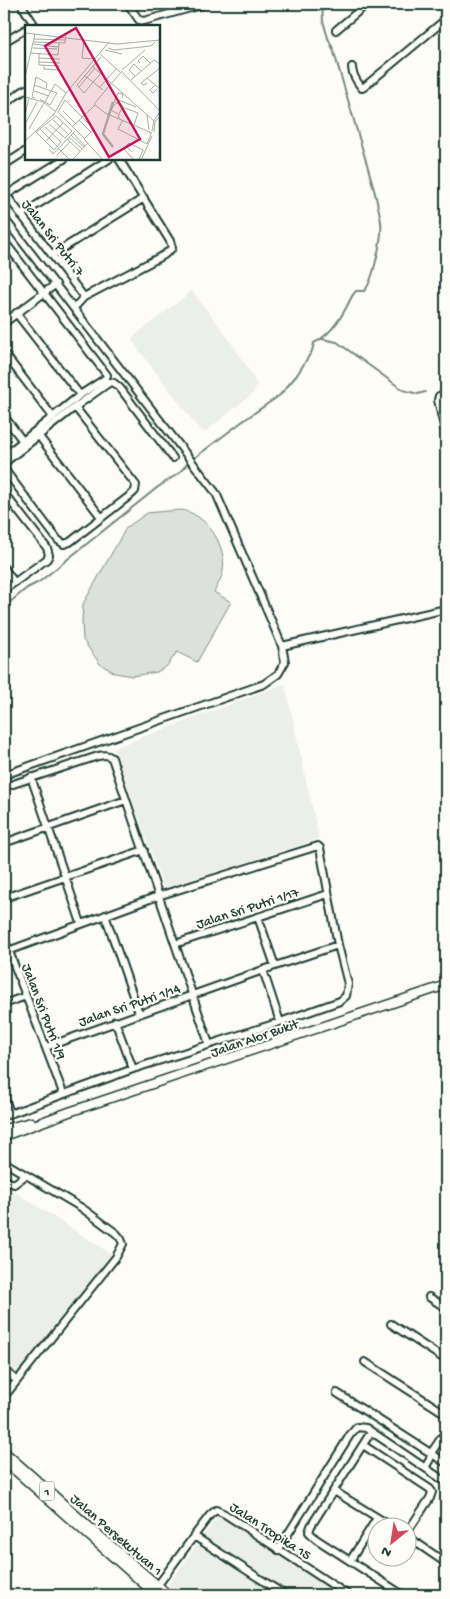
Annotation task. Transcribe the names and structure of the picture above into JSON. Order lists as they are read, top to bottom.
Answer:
{
  "streets": {
    "highway": ["1", "Jalan Persekutuan 1"],
    "main road": ["Jalan Alor Bukit"],
    "street": [
      "Jalan Sri Putri 7",
      "Jalan Sri Putri 1/17",
      "Jalan Sri Putri 1/14",
      "Jalan Sri Putri 1/9",
      "Jalan Tropika 15"
    ]
  },
  "crossings": [
    ["Jalan Sri Putri 1/14", "Jalan Sri Putri 1/9"],
    ["Jalan Tropika 15", "Jalan Persekutuan 1"]
  ],
  "north": "bottom left"
}
